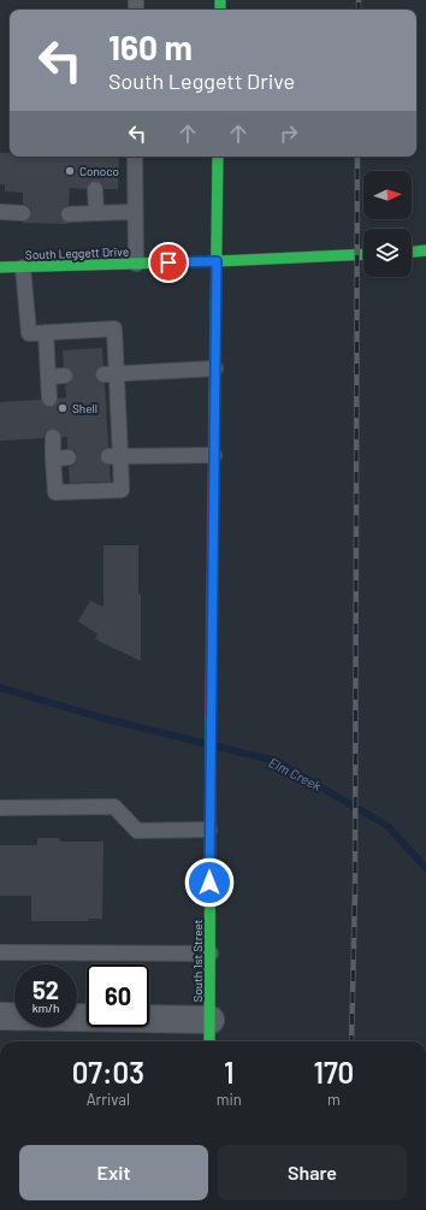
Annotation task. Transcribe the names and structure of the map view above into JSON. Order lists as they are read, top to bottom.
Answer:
{
  "streets": {
    "main road": ["South Leggett Drive", "South 1st Street"]
  },
  "crossings": [
    ["South Leggett Drive", "South 1st Street"]
  ],
  "water": ["Elm Creek"],
  "places": ["Conoco", "Shell"],
  "north": "right",
  "page": {
    "turn": ["160 m", "South Leggett Drive"],
    "speed": "52 km/h",
    "limit": "60",
    "eta": [
      "07:03",
      "Arrival",
      "1",
      "min",
      "170",
      "m"
    ],
    "buttons": ["Exit", "Share"]
  }
}
